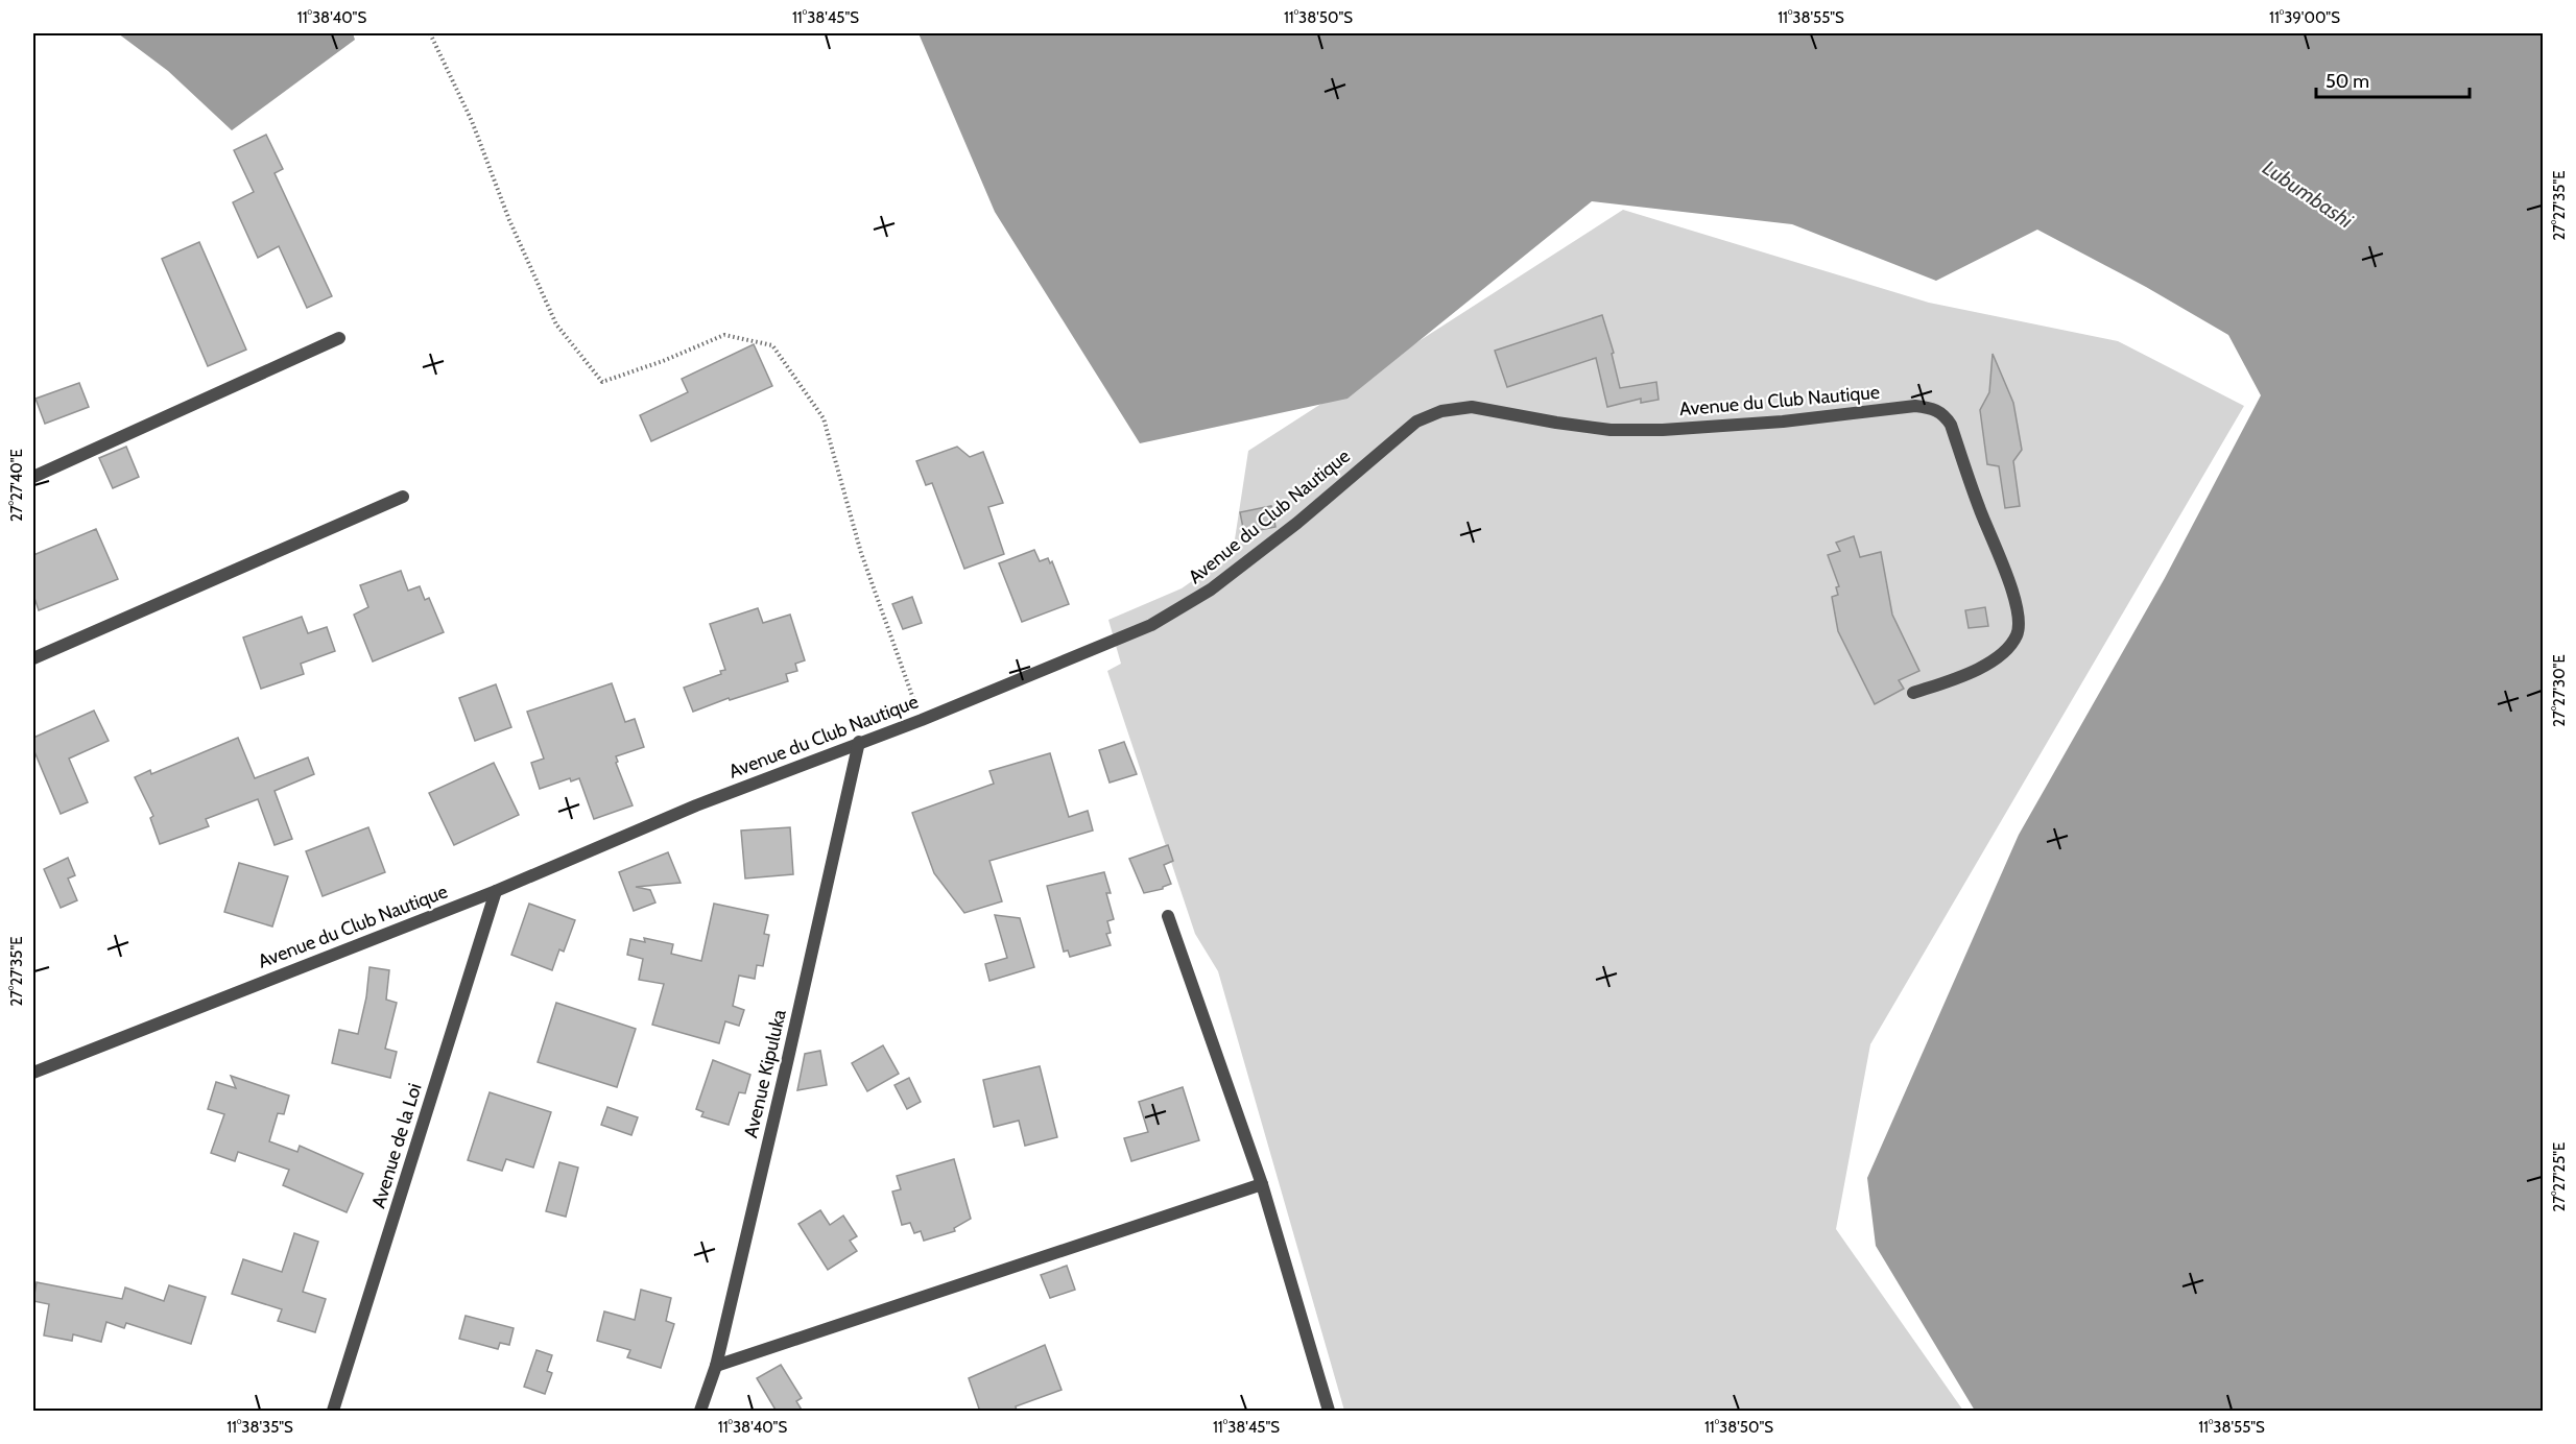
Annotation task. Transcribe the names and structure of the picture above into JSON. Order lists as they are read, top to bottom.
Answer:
{
  "streets": {
    "street": ["Avenue du Club Nautique", "Avenue Kipuluka", "Avenue de la Loi"]
  },
  "crossings": [
    ["Avenue du Club Nautique", "Avenue Kipuluka"],
    ["Avenue du Club Nautique", "Avenue de la Loi"]
  ],
  "water": ["Lubumbashi"],
  "scale_bar": "50 m",
  "coordinates": [
    "11°38'40\"S",
    "11°38'45\"S",
    "11°38'50\"S",
    "11°38'55\"S",
    "11°39'00\"S",
    "27°27'35\"E",
    "27°27'40\"E",
    "27°27'30\"E",
    "27°27'25\"E",
    "11°38'35\"S"
  ]
}
